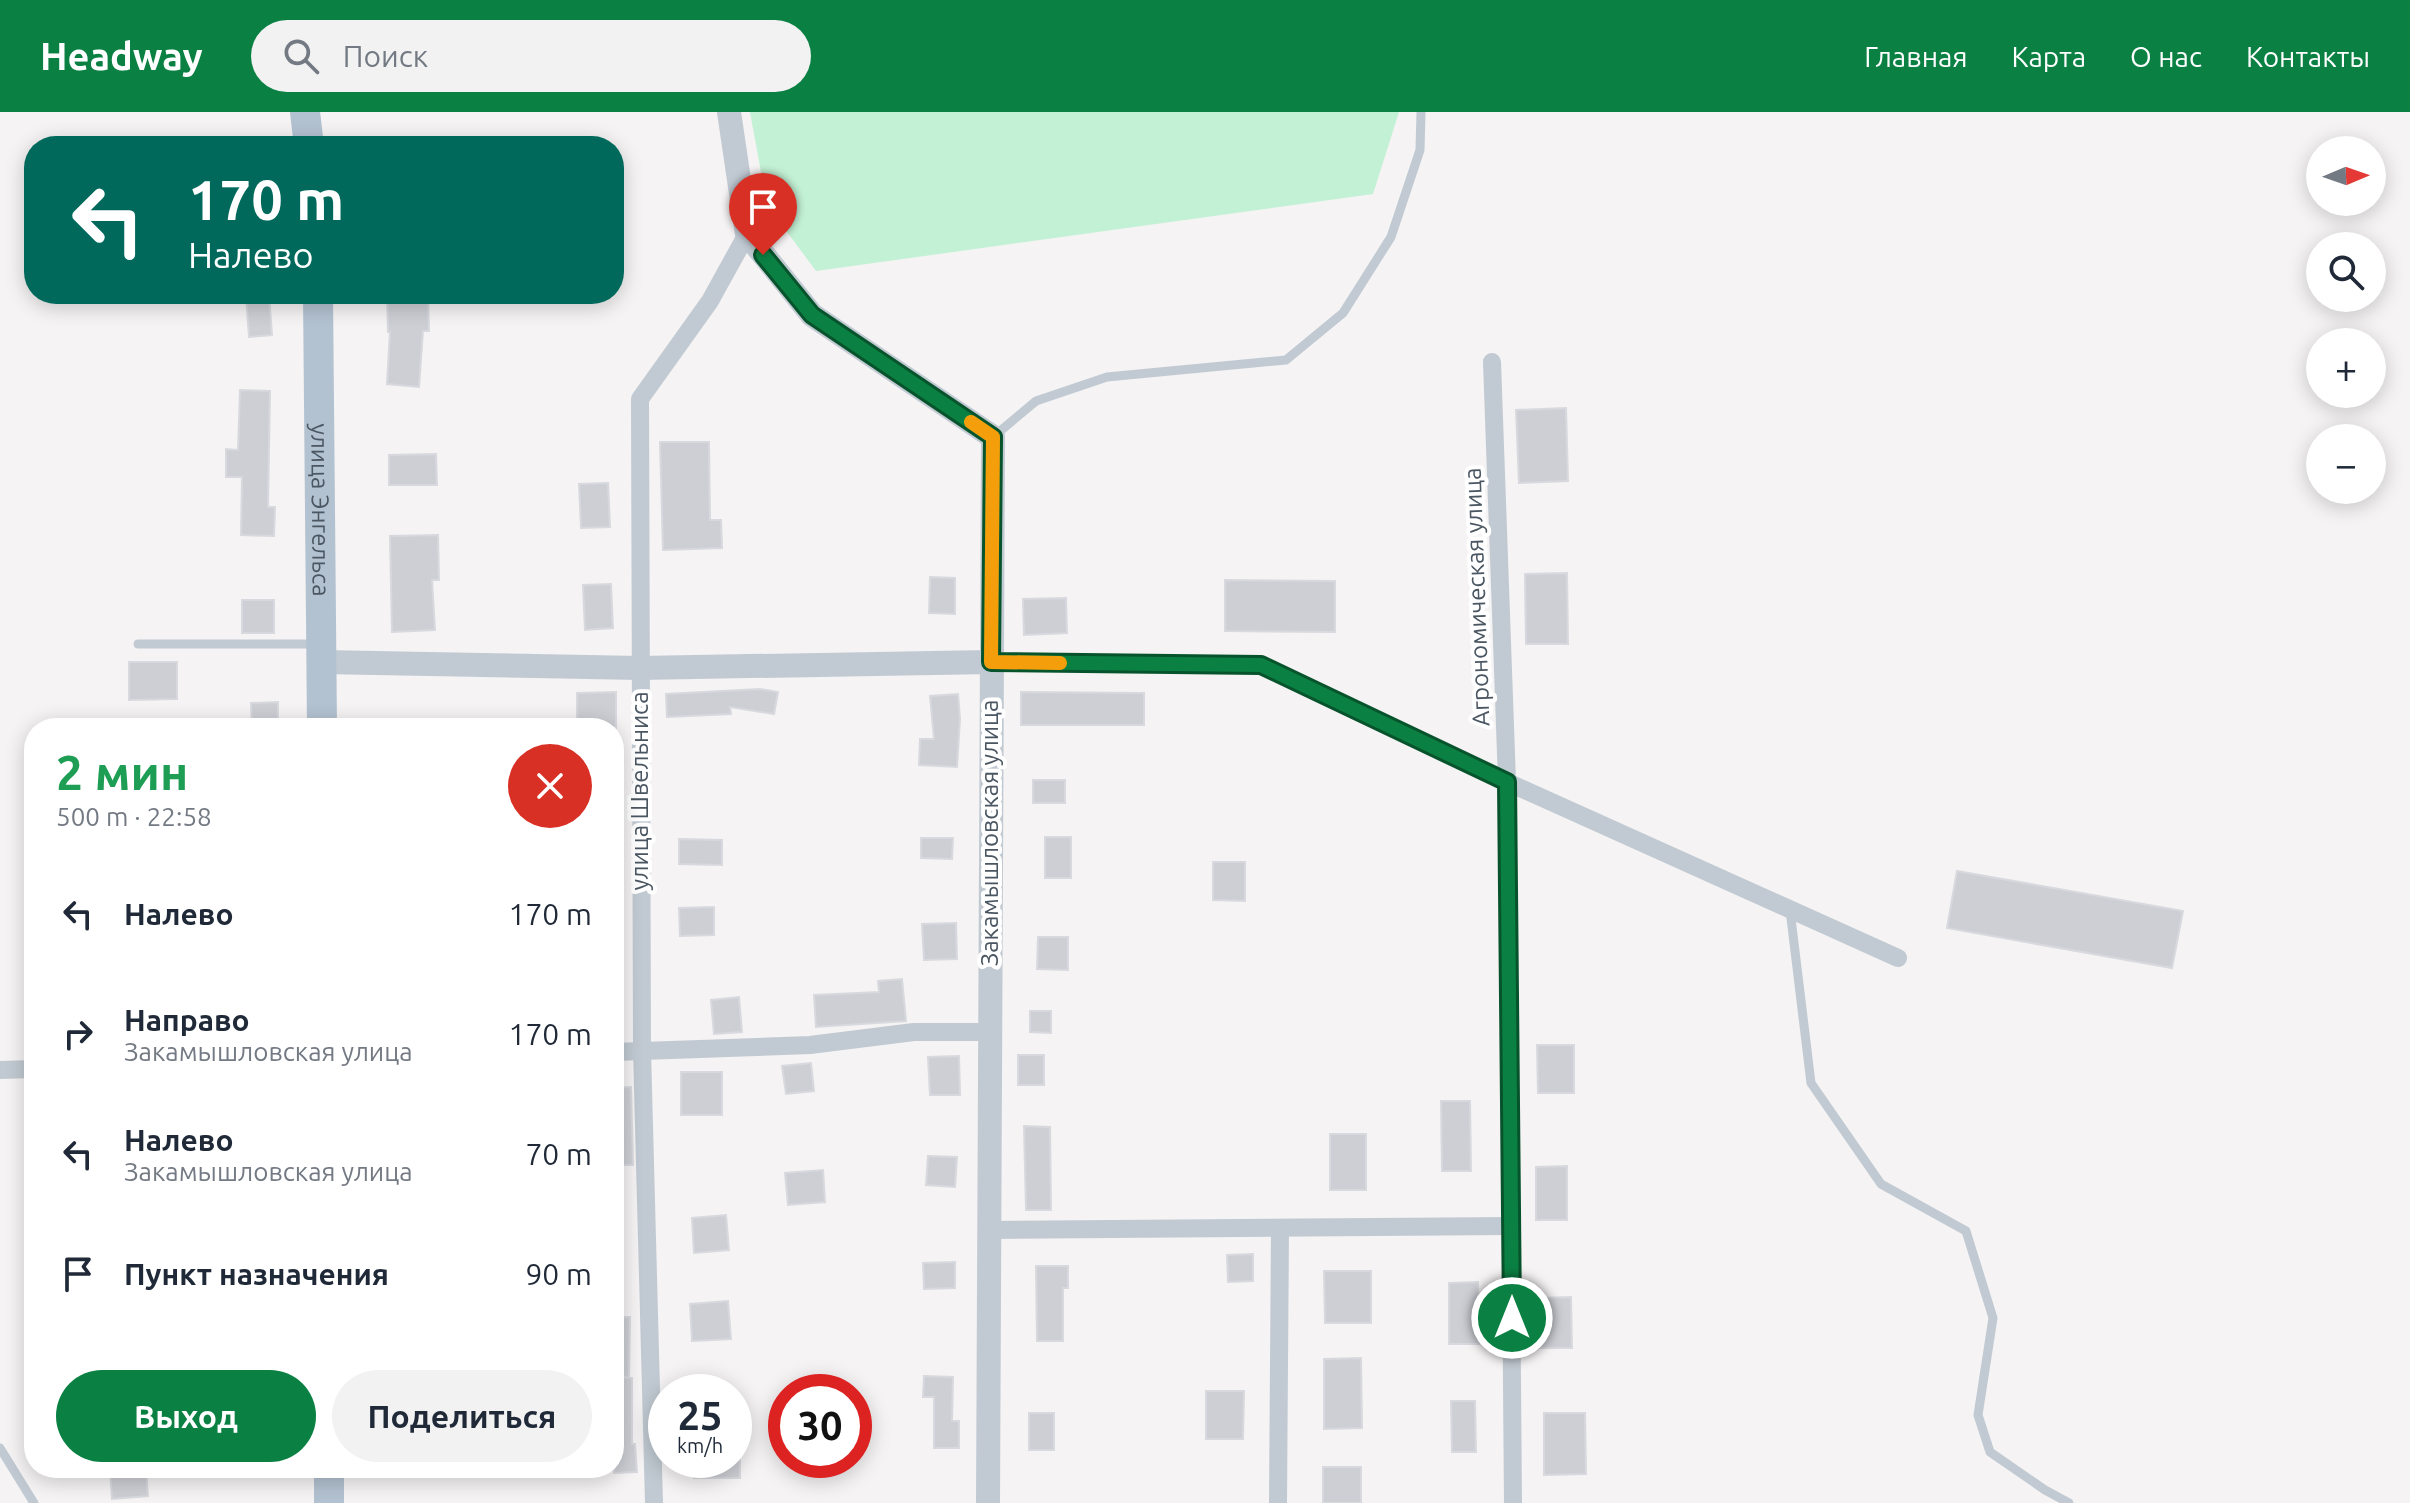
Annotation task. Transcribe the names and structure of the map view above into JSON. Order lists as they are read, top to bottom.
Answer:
{
  "streets": {
    "main road": ["улица Энгельса"],
    "street": ["Агрономическая улица", "улица Швельниса", "Закамышловская улица"]
  },
  "north": "right",
  "page": {
    "header": "Headway",
    "search": "Поиск",
    "nav": [
      "Главная",
      "Карта",
      "О нас",
      "Контакты"
    ],
    "map_buttons": ["+", "−"],
    "turn": ["170 m", "Налево"],
    "heading": ["2 мин", "500 m · 22:58"],
    "list": [
      {
        "name": "Налево",
        "value": "170 m"
      },
      {
        "name": "Направо",
        "note": "Закамышловская улица",
        "value": "170 m"
      },
      {
        "name": "Налево",
        "note": "Закамышловская улица",
        "value": "70 m"
      },
      {
        "name": "Пункт назначения",
        "value": "90 m"
      }
    ],
    "buttons": ["Выход", "Поделиться"],
    "speed": "25 km/h",
    "limit": "30"
  }
}
